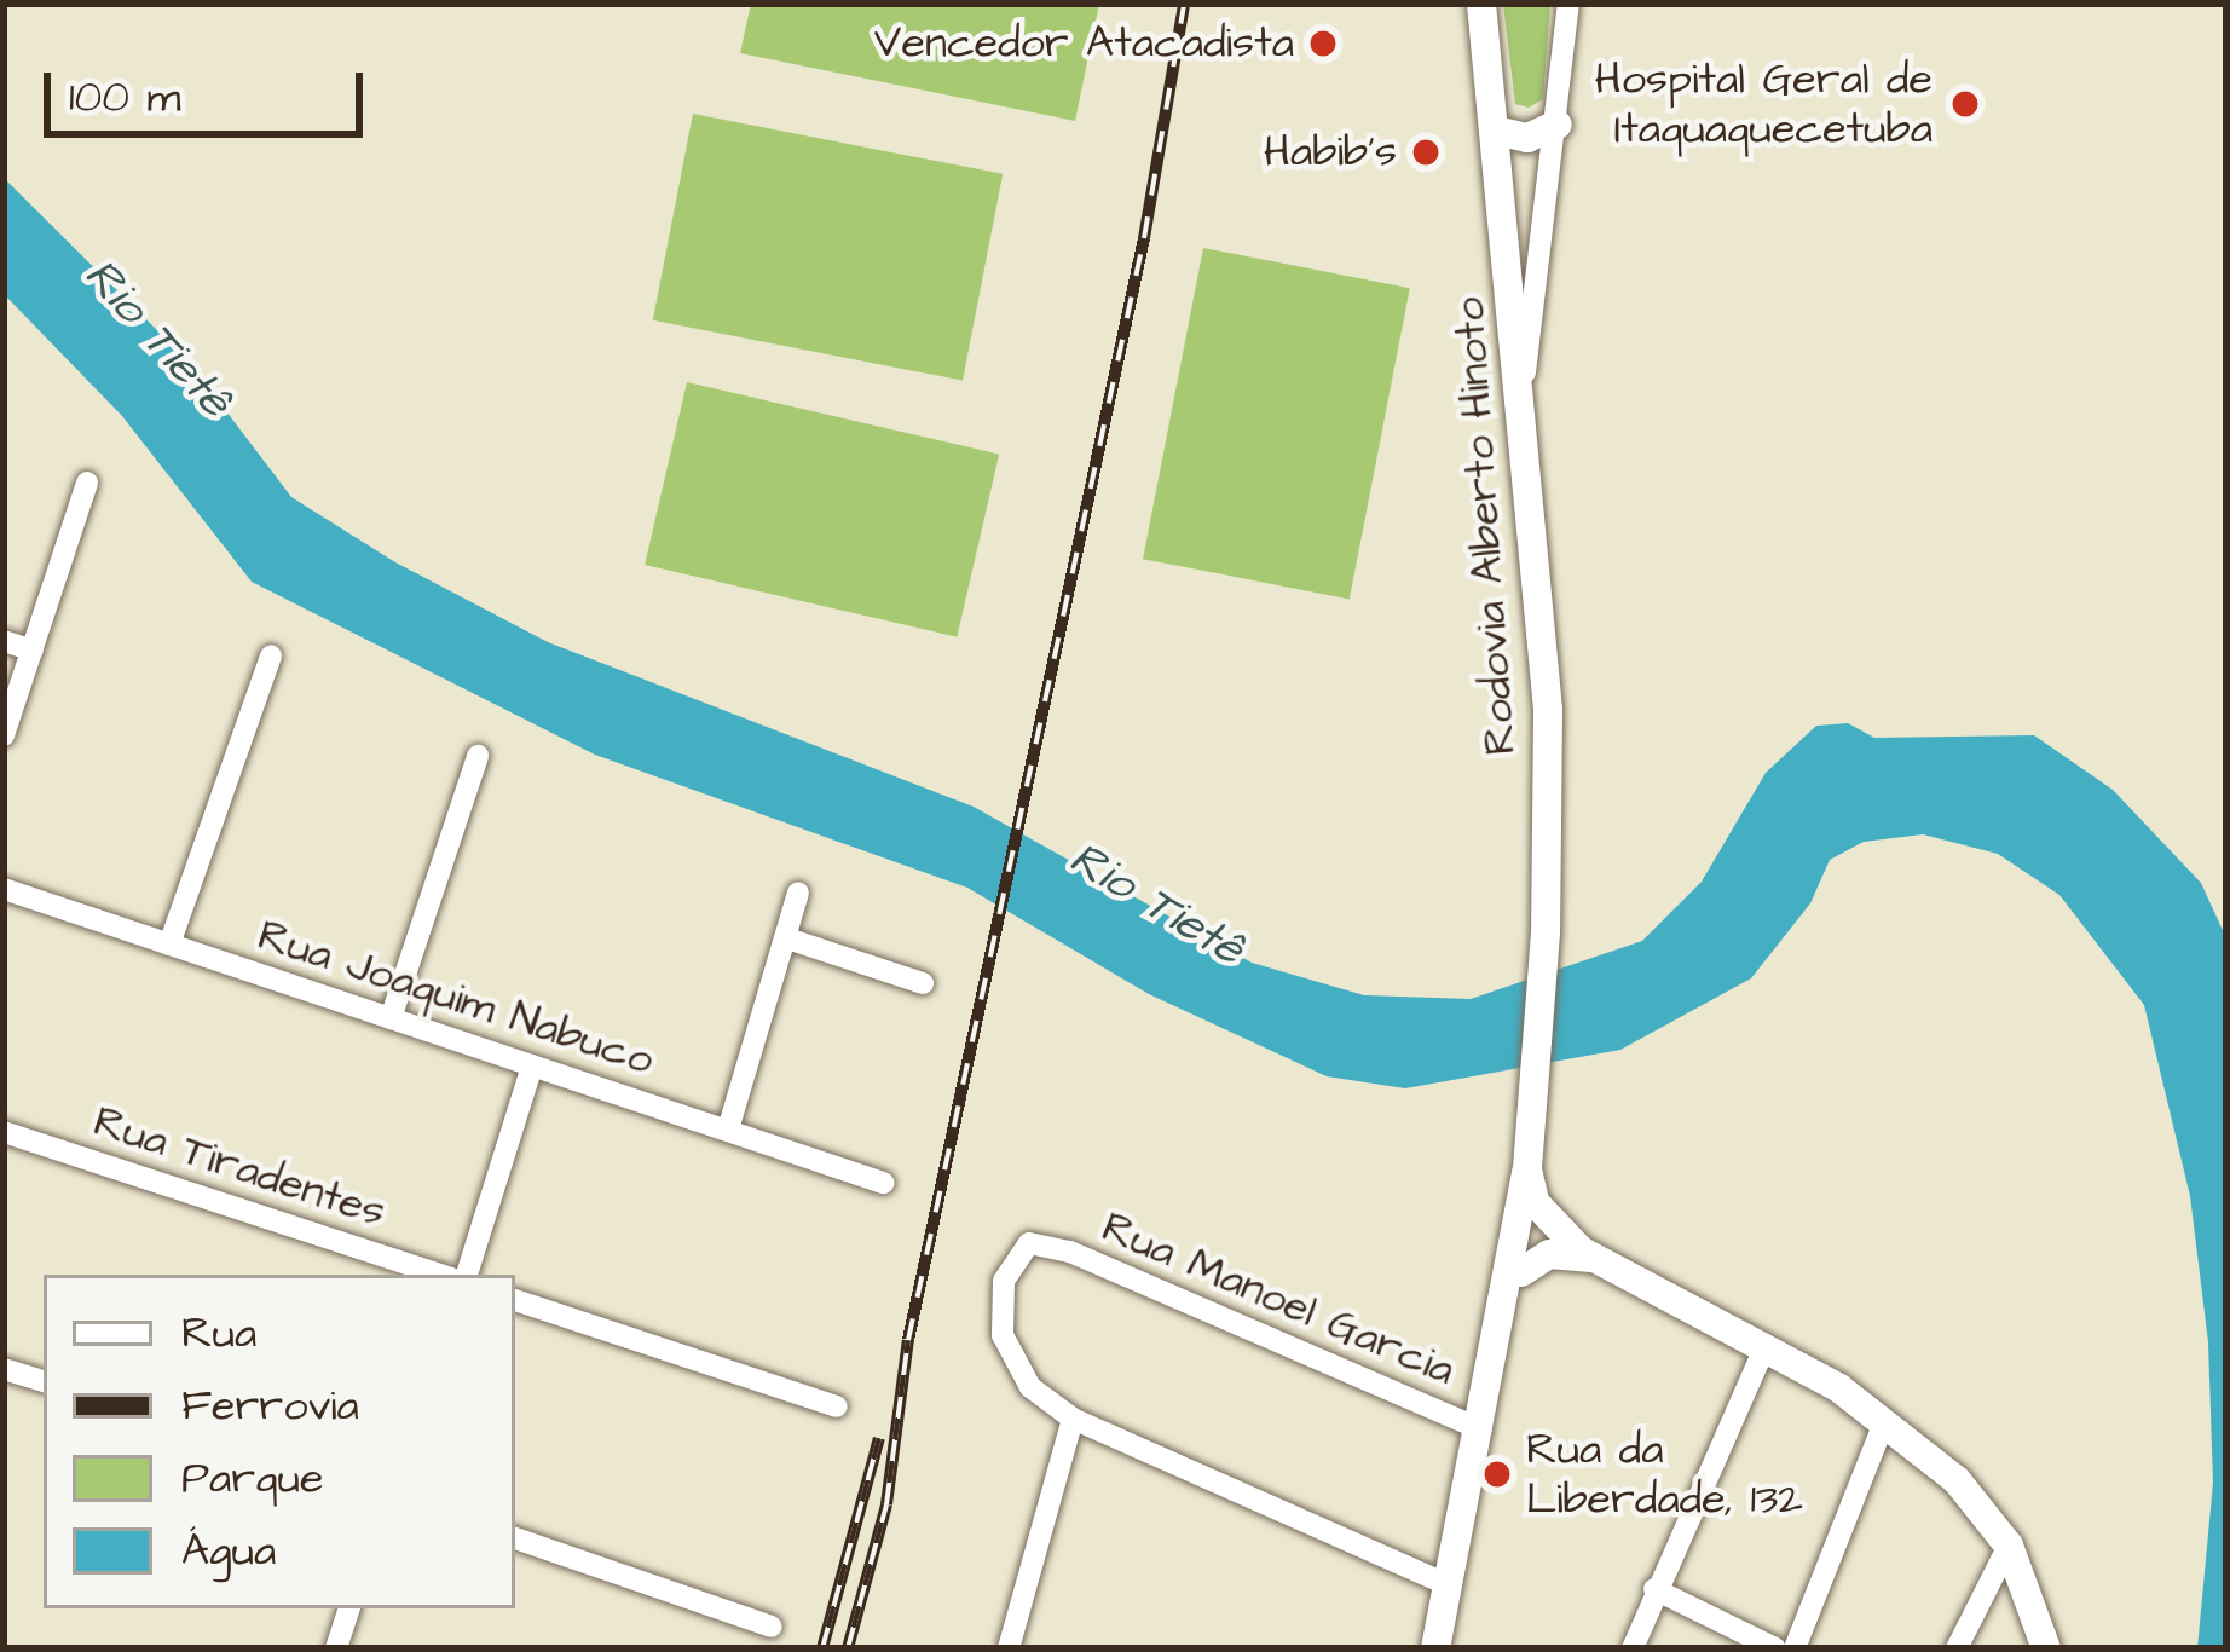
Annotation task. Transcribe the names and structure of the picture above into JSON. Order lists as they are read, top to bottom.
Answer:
{
  "streets": {
    "main road": ["Rodovia Alberto Hinoto"],
    "street": ["Rua Joaquim Nabuco", "Rua Tiradentes", "Rua Manoel Garcia"]
  },
  "water": ["Rio Tietê"],
  "places": [
    "Vencedor Atacadista",
    "Hospital Geral de Itaquaquecetuba",
    "Habib's",
    "Rua da Liberdade, 132"
  ],
  "legend": [
    "Rua",
    "Ferrovia",
    "Parque",
    "Água"
  ],
  "scale_bar": "100 m"
}
